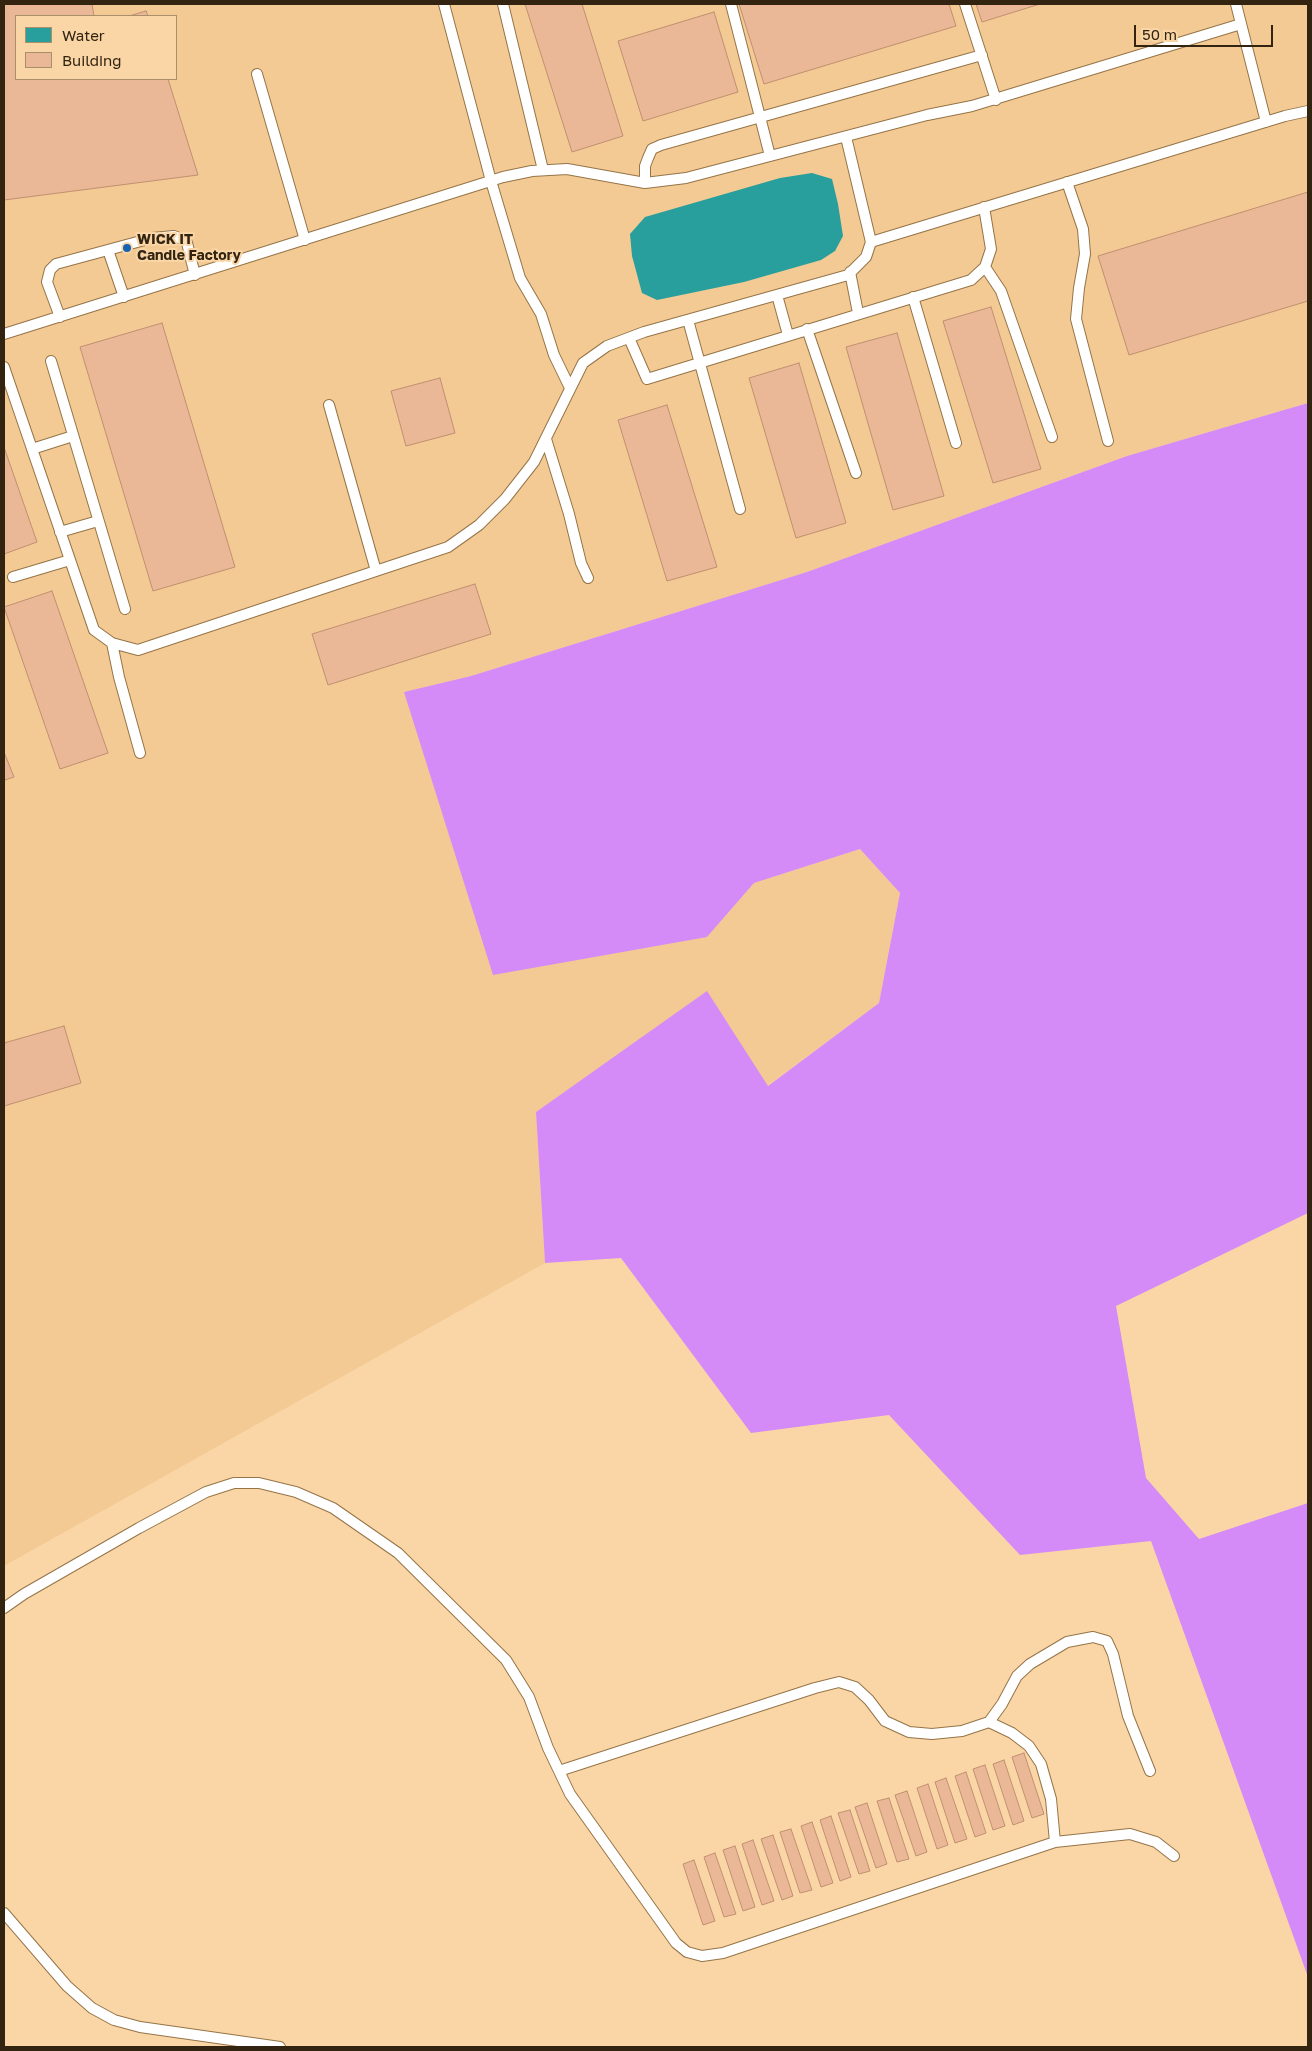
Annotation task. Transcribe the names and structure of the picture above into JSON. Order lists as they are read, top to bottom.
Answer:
{
  "places": ["WICK IT Candle Factory"],
  "legend": ["Water", "Building"],
  "scale_bar": "50 m"
}
